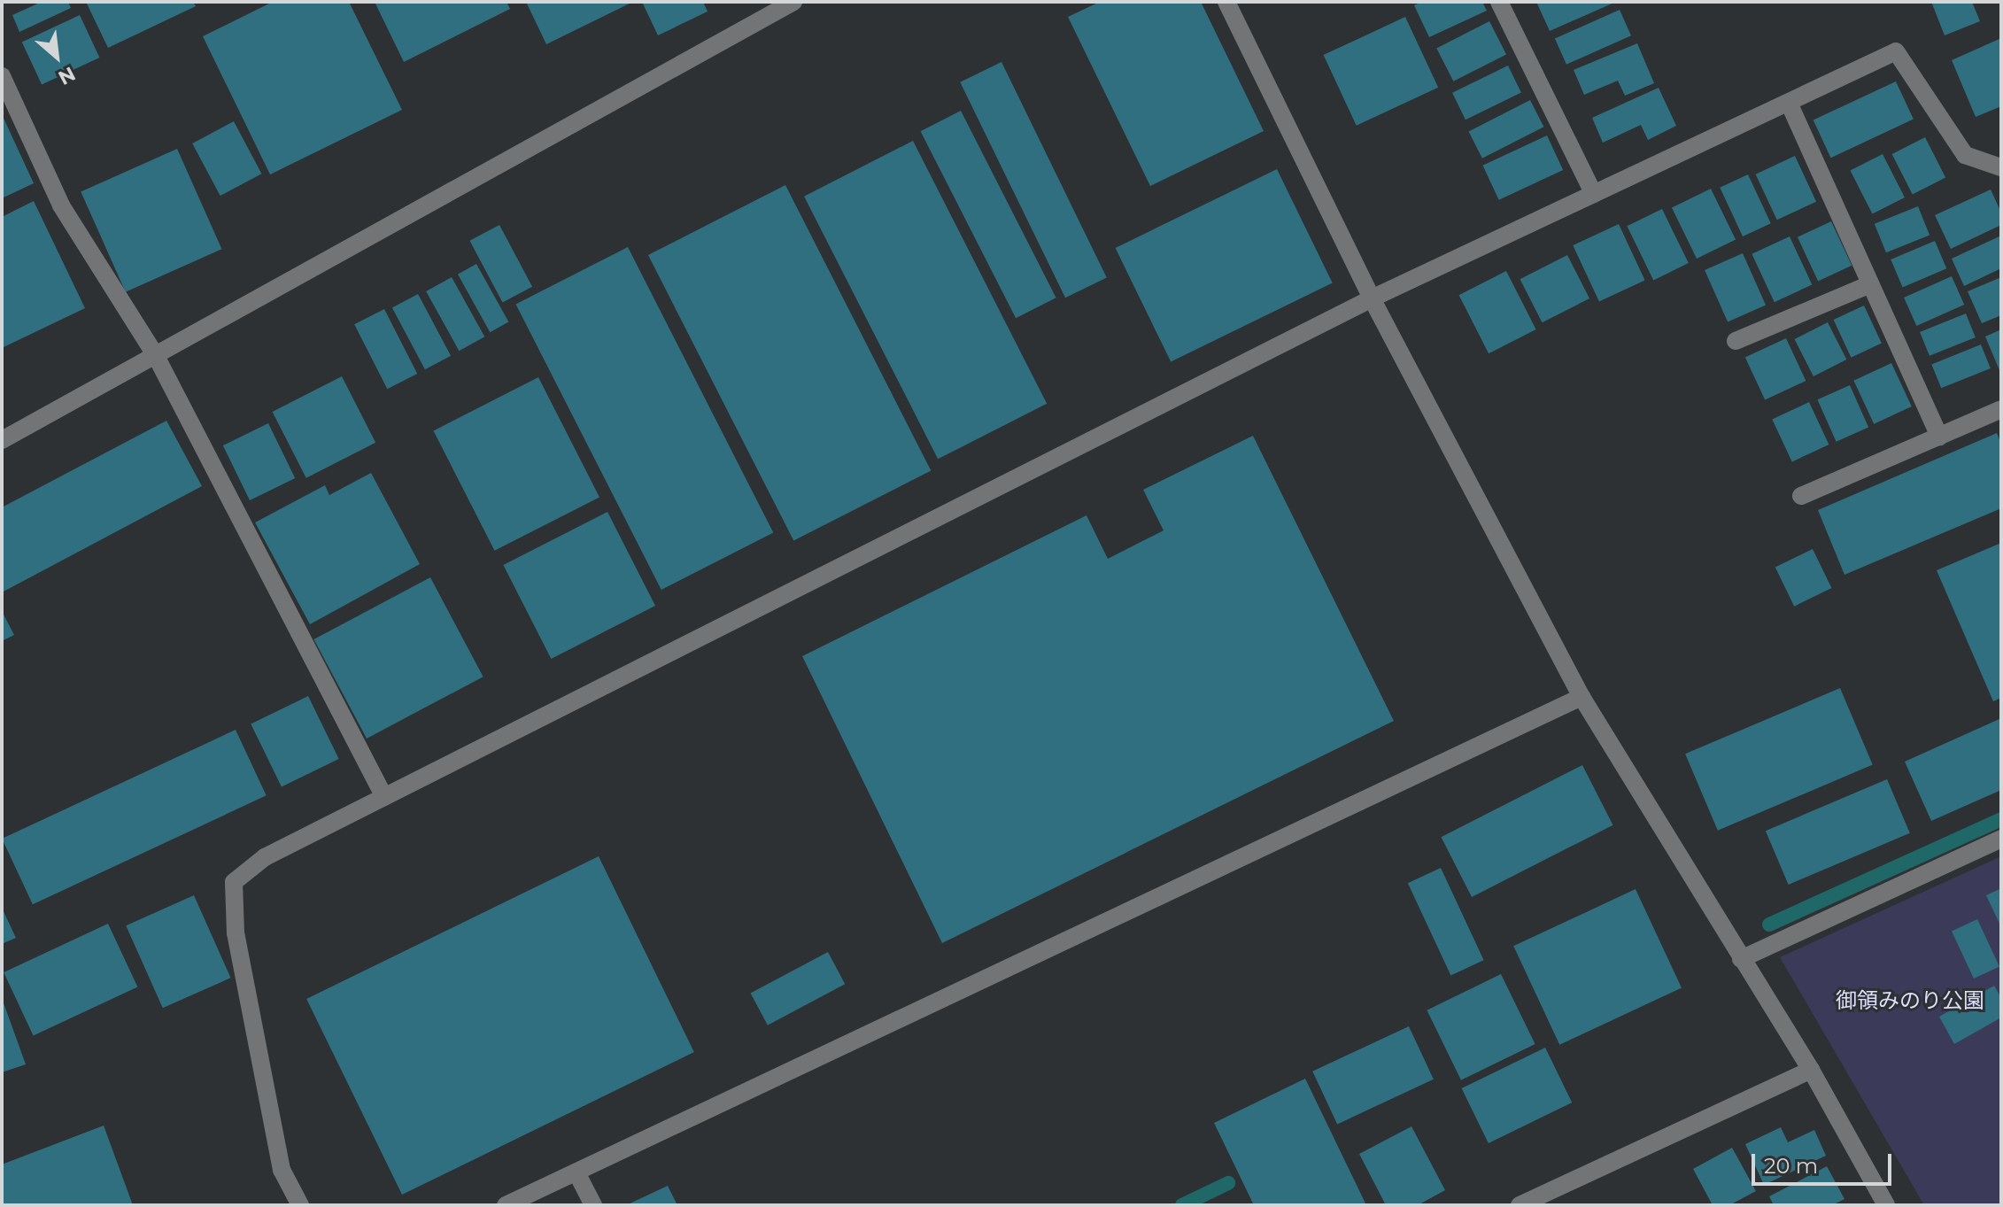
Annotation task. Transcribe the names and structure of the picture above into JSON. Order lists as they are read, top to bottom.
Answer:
{
  "parks": ["御領みのり公園"],
  "scale_bar": "20 m",
  "north": "bottom right"
}
